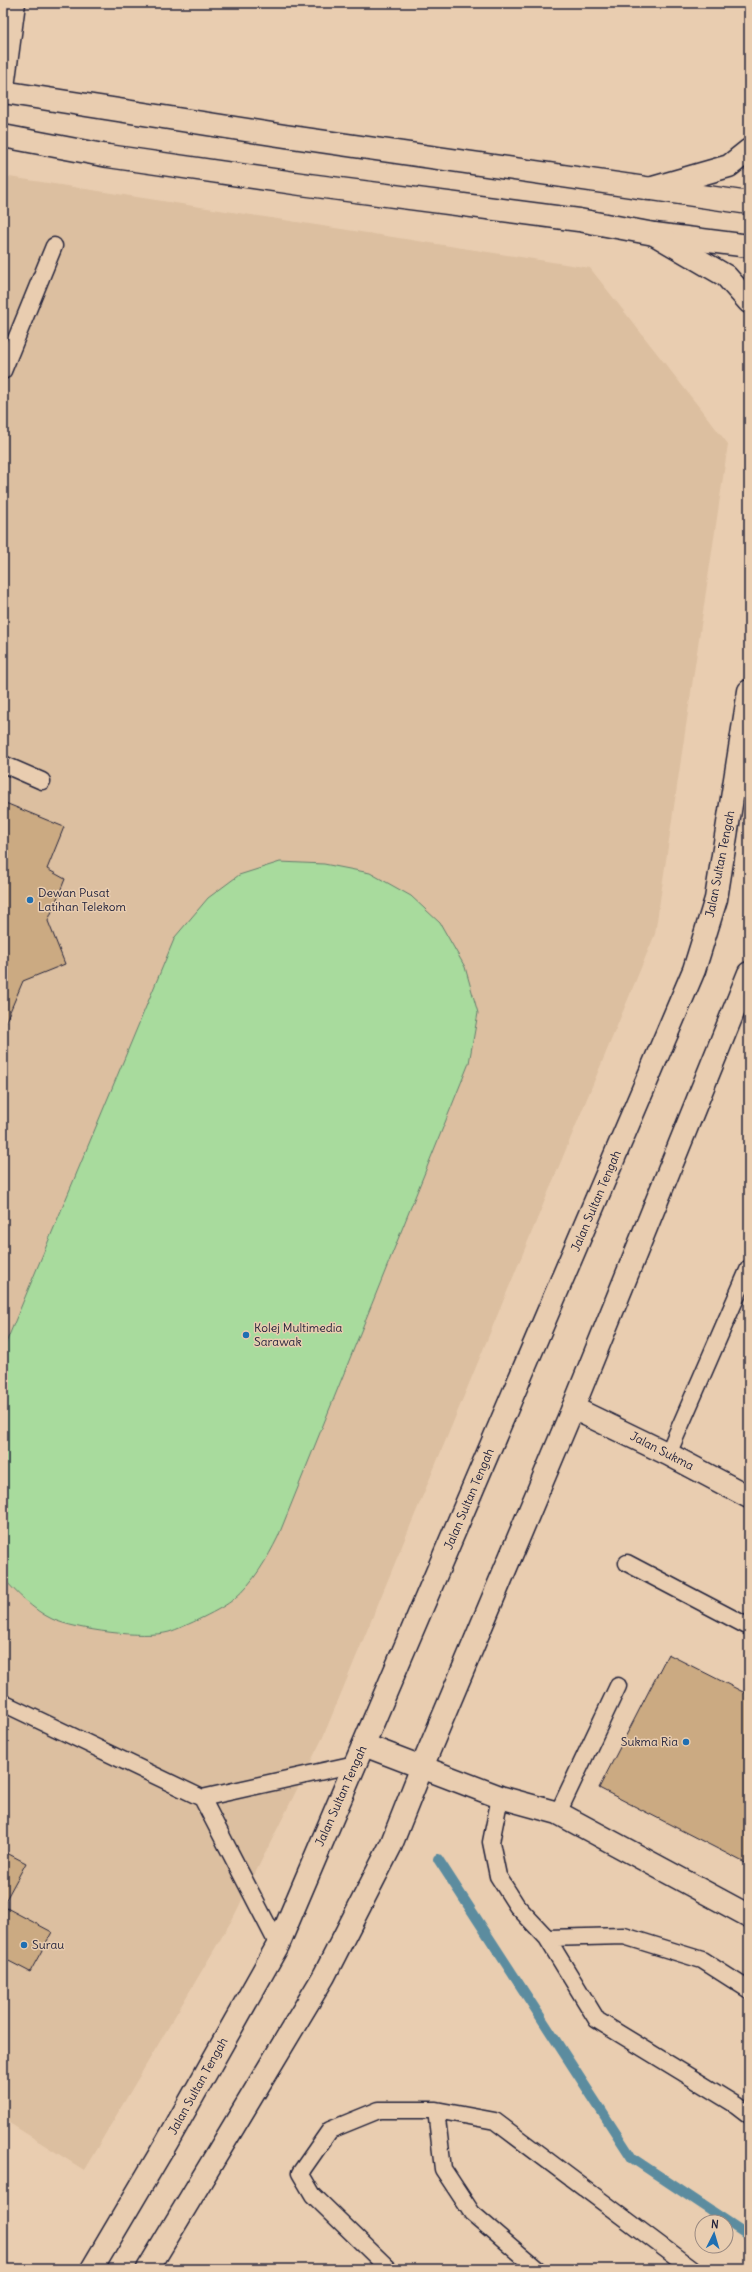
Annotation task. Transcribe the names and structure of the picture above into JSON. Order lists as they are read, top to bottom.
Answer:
{
  "streets": {
    "main road": ["Jalan Sultan Tengah", "Jalan Sukma"]
  },
  "places": [
    "Dewan Pusat Latihan Telekom",
    "Kolej Multimedia Sarawak",
    "Sukma Ria",
    "Surau"
  ],
  "north": "top"
}
